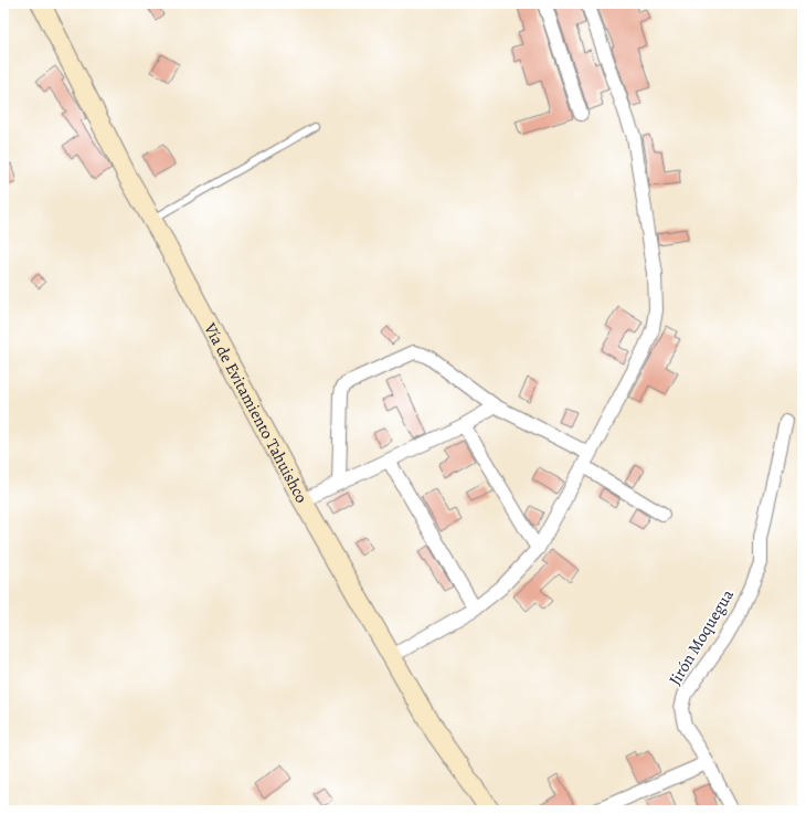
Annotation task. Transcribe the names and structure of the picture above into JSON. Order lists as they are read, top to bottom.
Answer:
{
  "streets": {
    "main road": ["Vía de Evitamiento Tahuishco"],
    "street": ["Jirón Moquegua"]
  }
}
